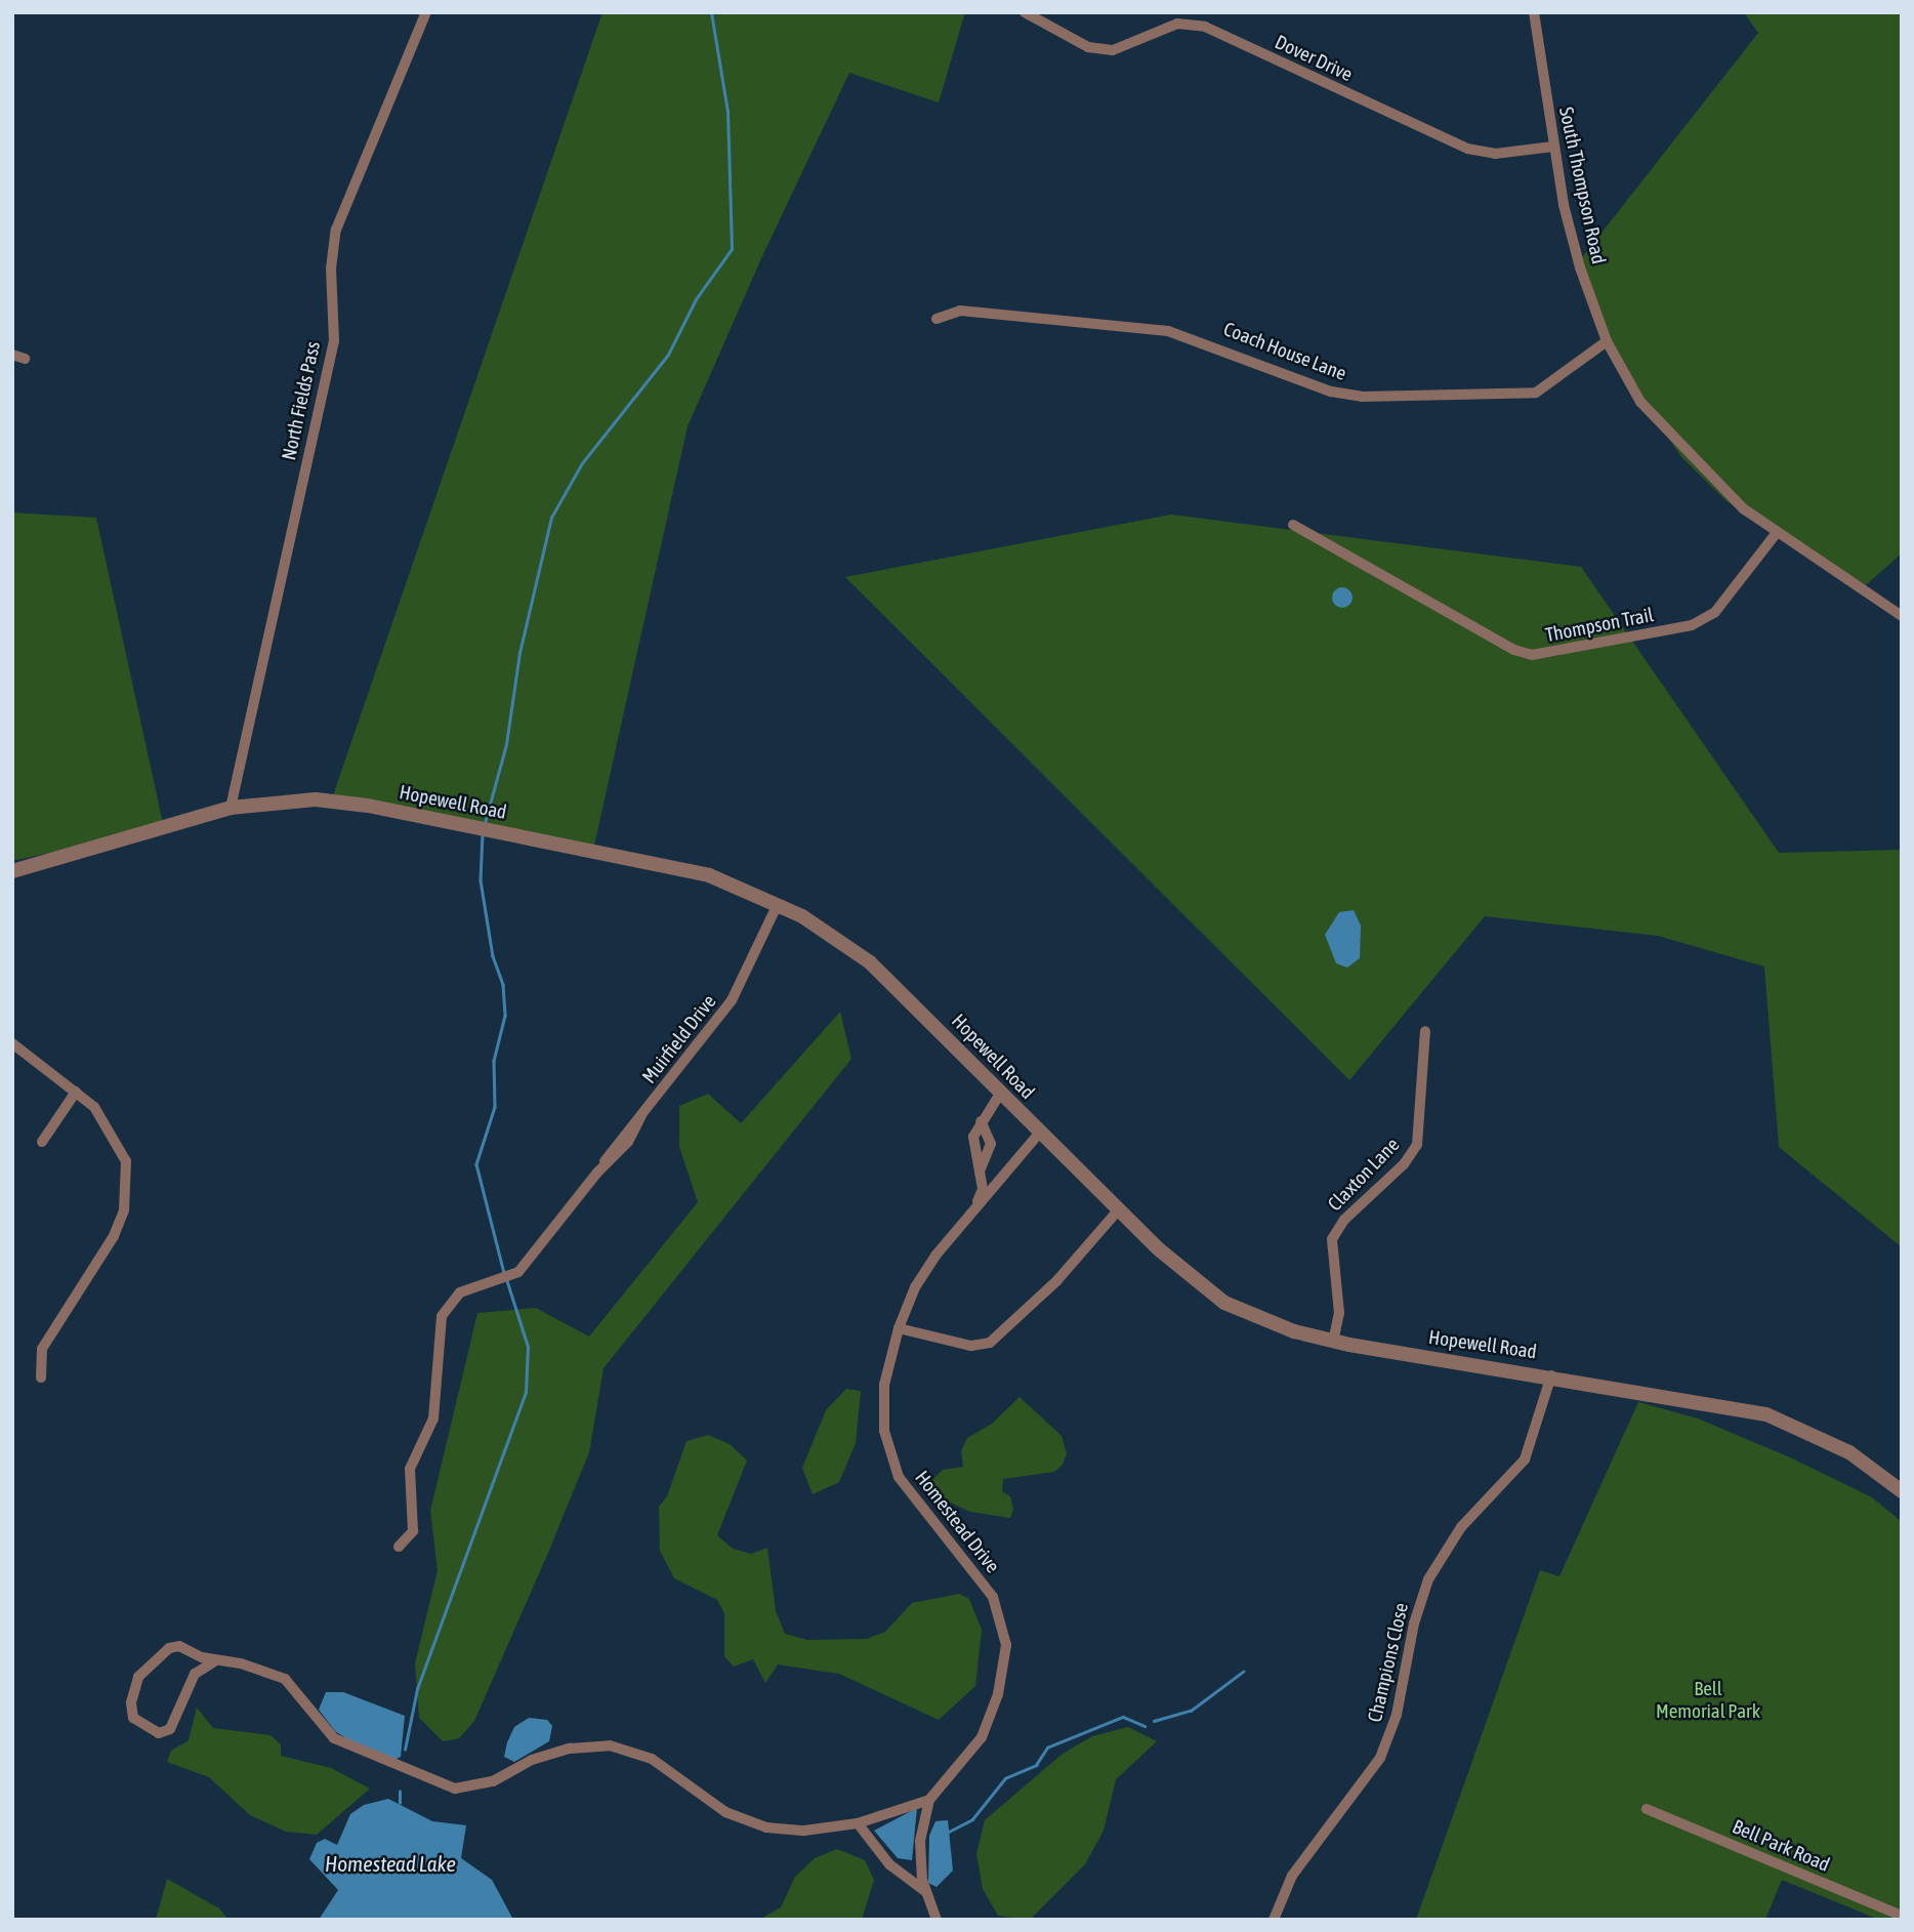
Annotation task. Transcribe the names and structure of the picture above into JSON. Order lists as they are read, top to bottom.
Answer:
{
  "streets": {
    "street": [
      "Dover Drive",
      "South Thompson Road",
      "Coach House Lane",
      "North Fields Pass",
      "Thompson Trail",
      "Hopewell Road",
      "Muirfield Drive",
      "Claxton Lane",
      "Homestead Drive",
      "Champions Close",
      "Bell Park Road"
    ]
  },
  "crossings": [
    ["Dover Drive", "South Thompson Road"],
    ["South Thompson Road", "Coach House Lane"],
    ["South Thompson Road", "Thompson Trail"],
    ["North Fields Pass", "Hopewell Road"],
    ["Hopewell Road", "Muirfield Drive"],
    ["Hopewell Road", "Claxton Lane"],
    ["Hopewell Road", "Homestead Drive"],
    ["Hopewell Road", "Champions Close"]
  ],
  "water": ["Homestead Lake"],
  "parks": ["Bell Memorial Park"]
}
